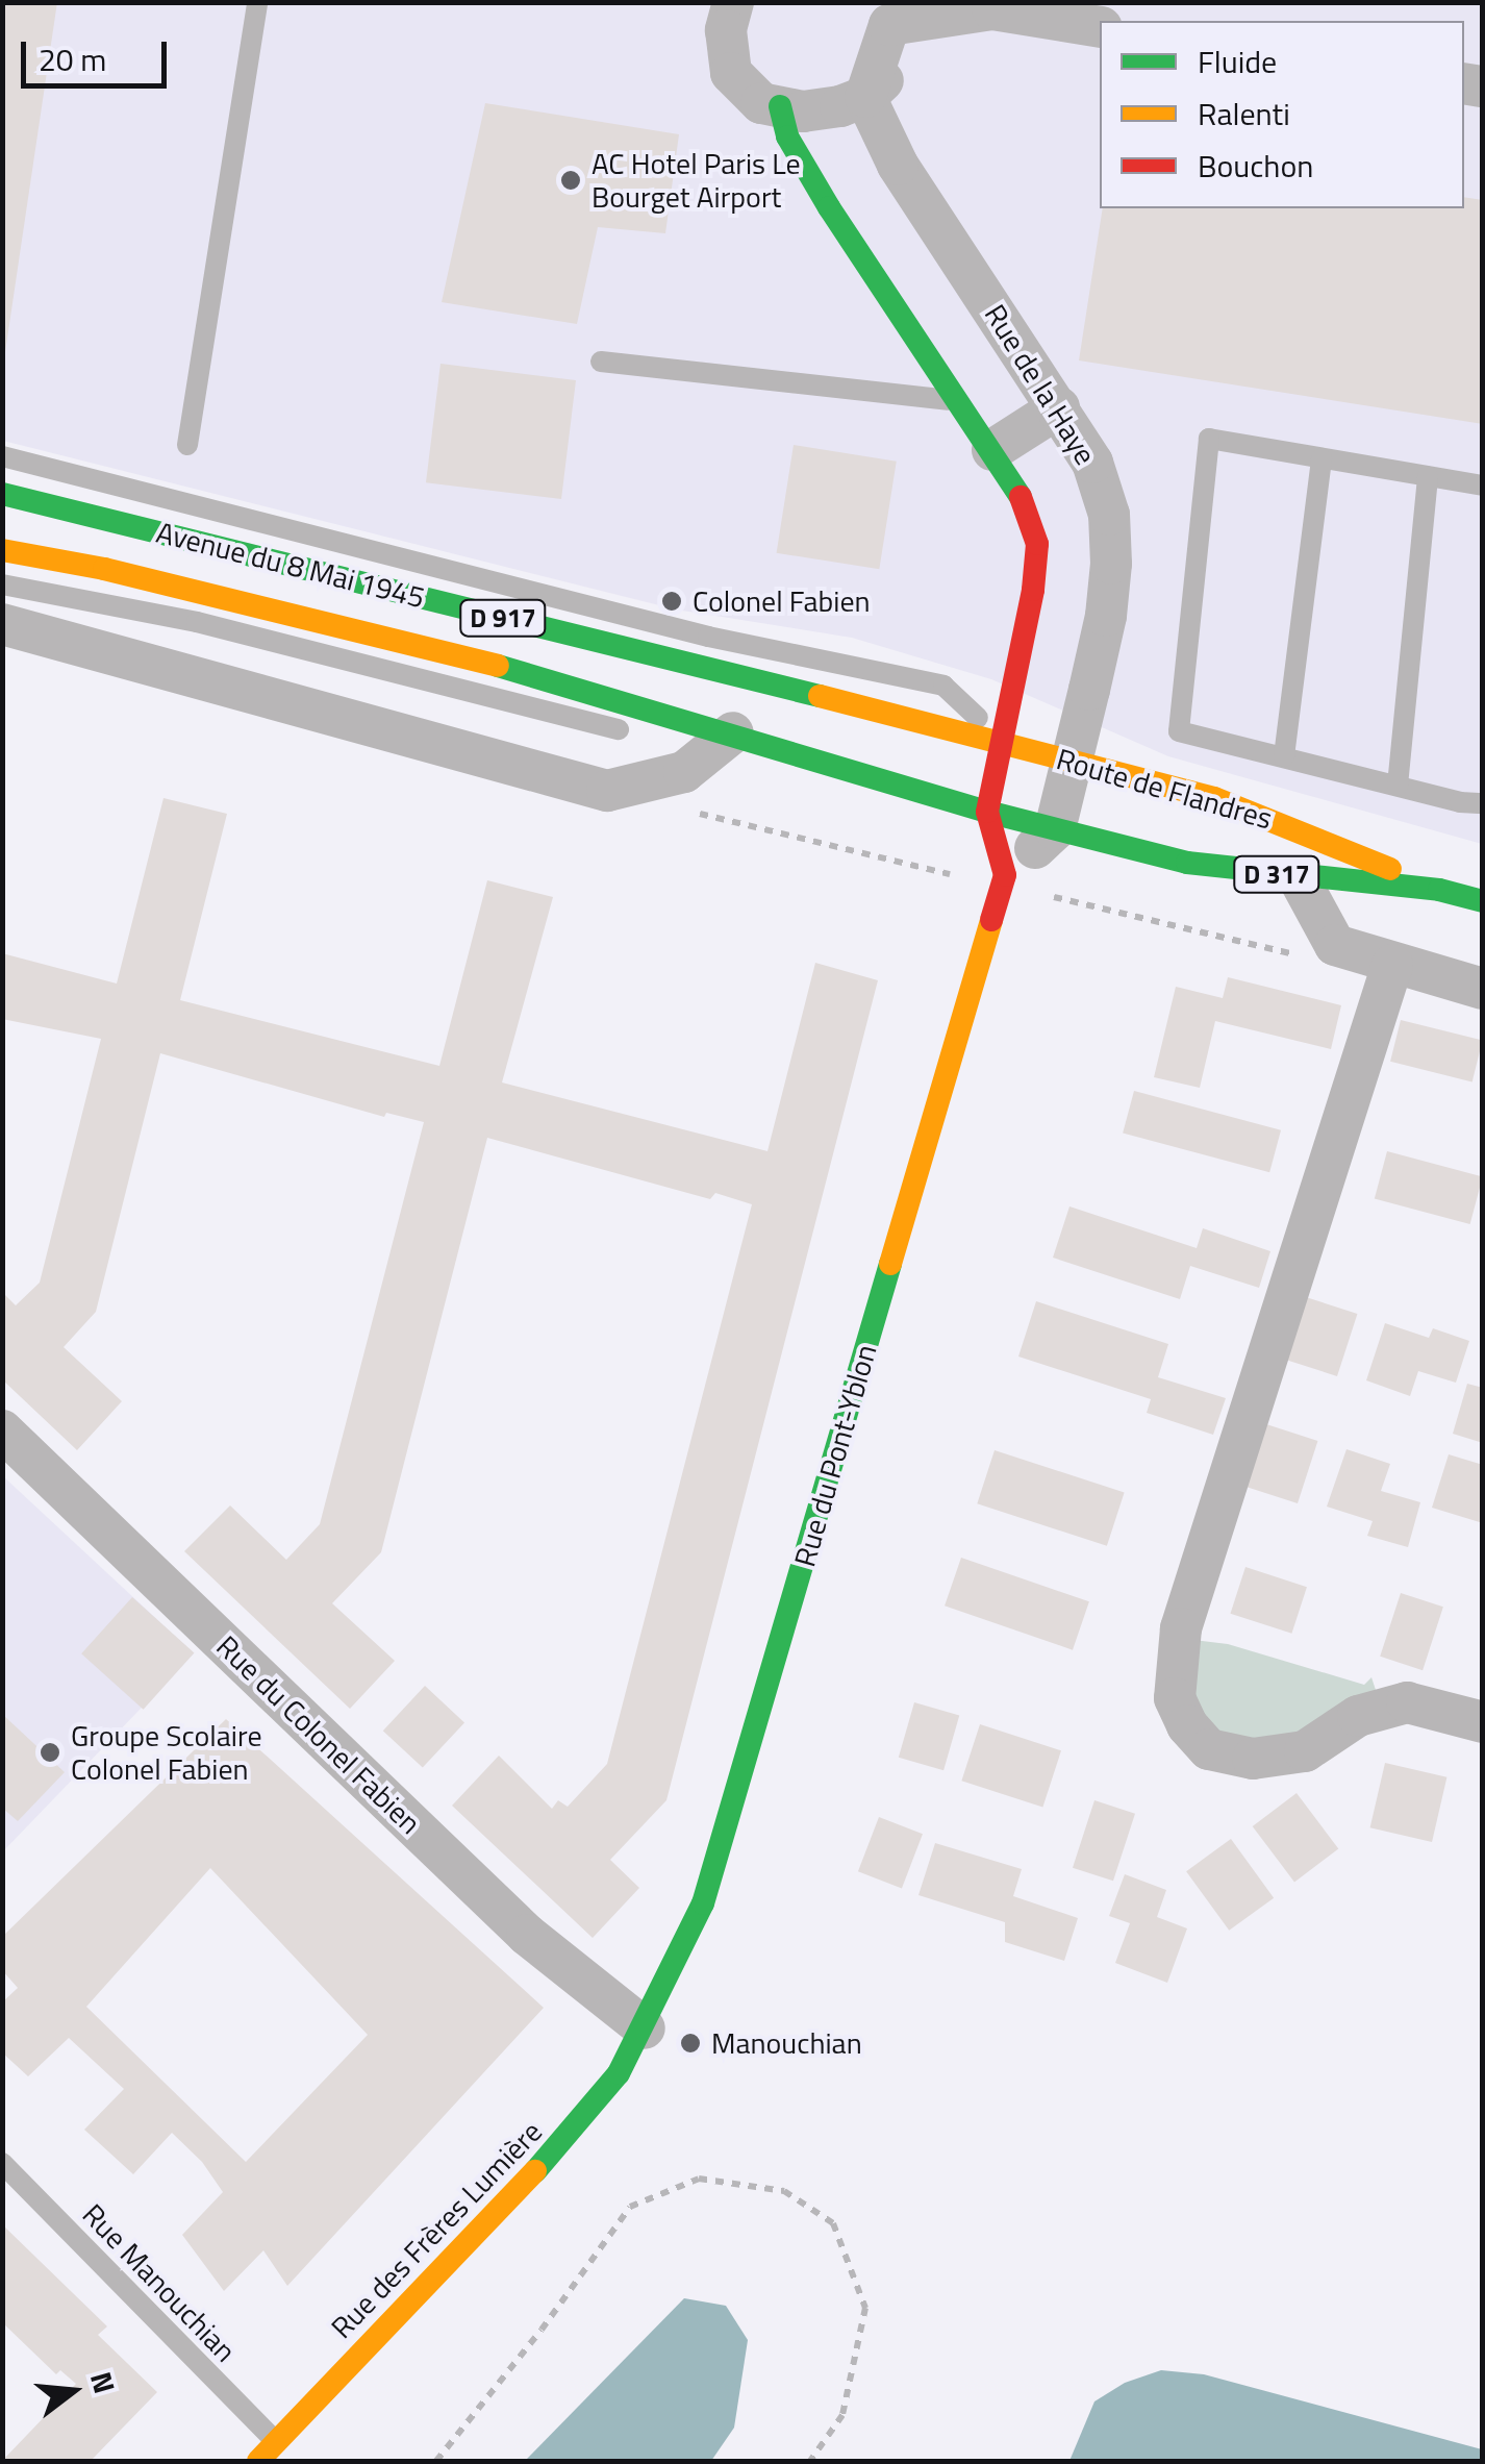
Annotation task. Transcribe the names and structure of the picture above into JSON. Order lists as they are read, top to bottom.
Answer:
{
  "streets": {
    "main road": [
      "Avenue du 8 Mai 1945",
      "D 917",
      "Route de Flandres",
      "D 317",
      "Rue du Pont-Yblon",
      "Rue des Frères Lumière"
    ],
    "street": ["Rue de la Haye", "Rue du Colonel Fabien"],
    "lane": ["Rue Manouchian"]
  },
  "crossings": [
    ["Rue de la Haye", "Route de Flandres"],
    ["Avenue du 8 Mai 1945", "Route de Flandres"],
    ["Rue du Pont-Yblon", "Rue du Colonel Fabien"],
    ["Rue du Pont-Yblon", "Rue des Frères Lumière"],
    ["Rue du Colonel Fabien", "Rue des Frères Lumière"],
    ["Rue des Frères Lumière", "Rue Manouchian"]
  ],
  "places": [
    "AC Hotel Paris Le Bourget Airport",
    "Colonel Fabien",
    "Groupe Scolaire Colonel Fabien",
    "Manouchian"
  ],
  "legend": ["Fluide", "Ralenti", "Bouchon"],
  "scale_bar": "20 m",
  "north": "right"
}
